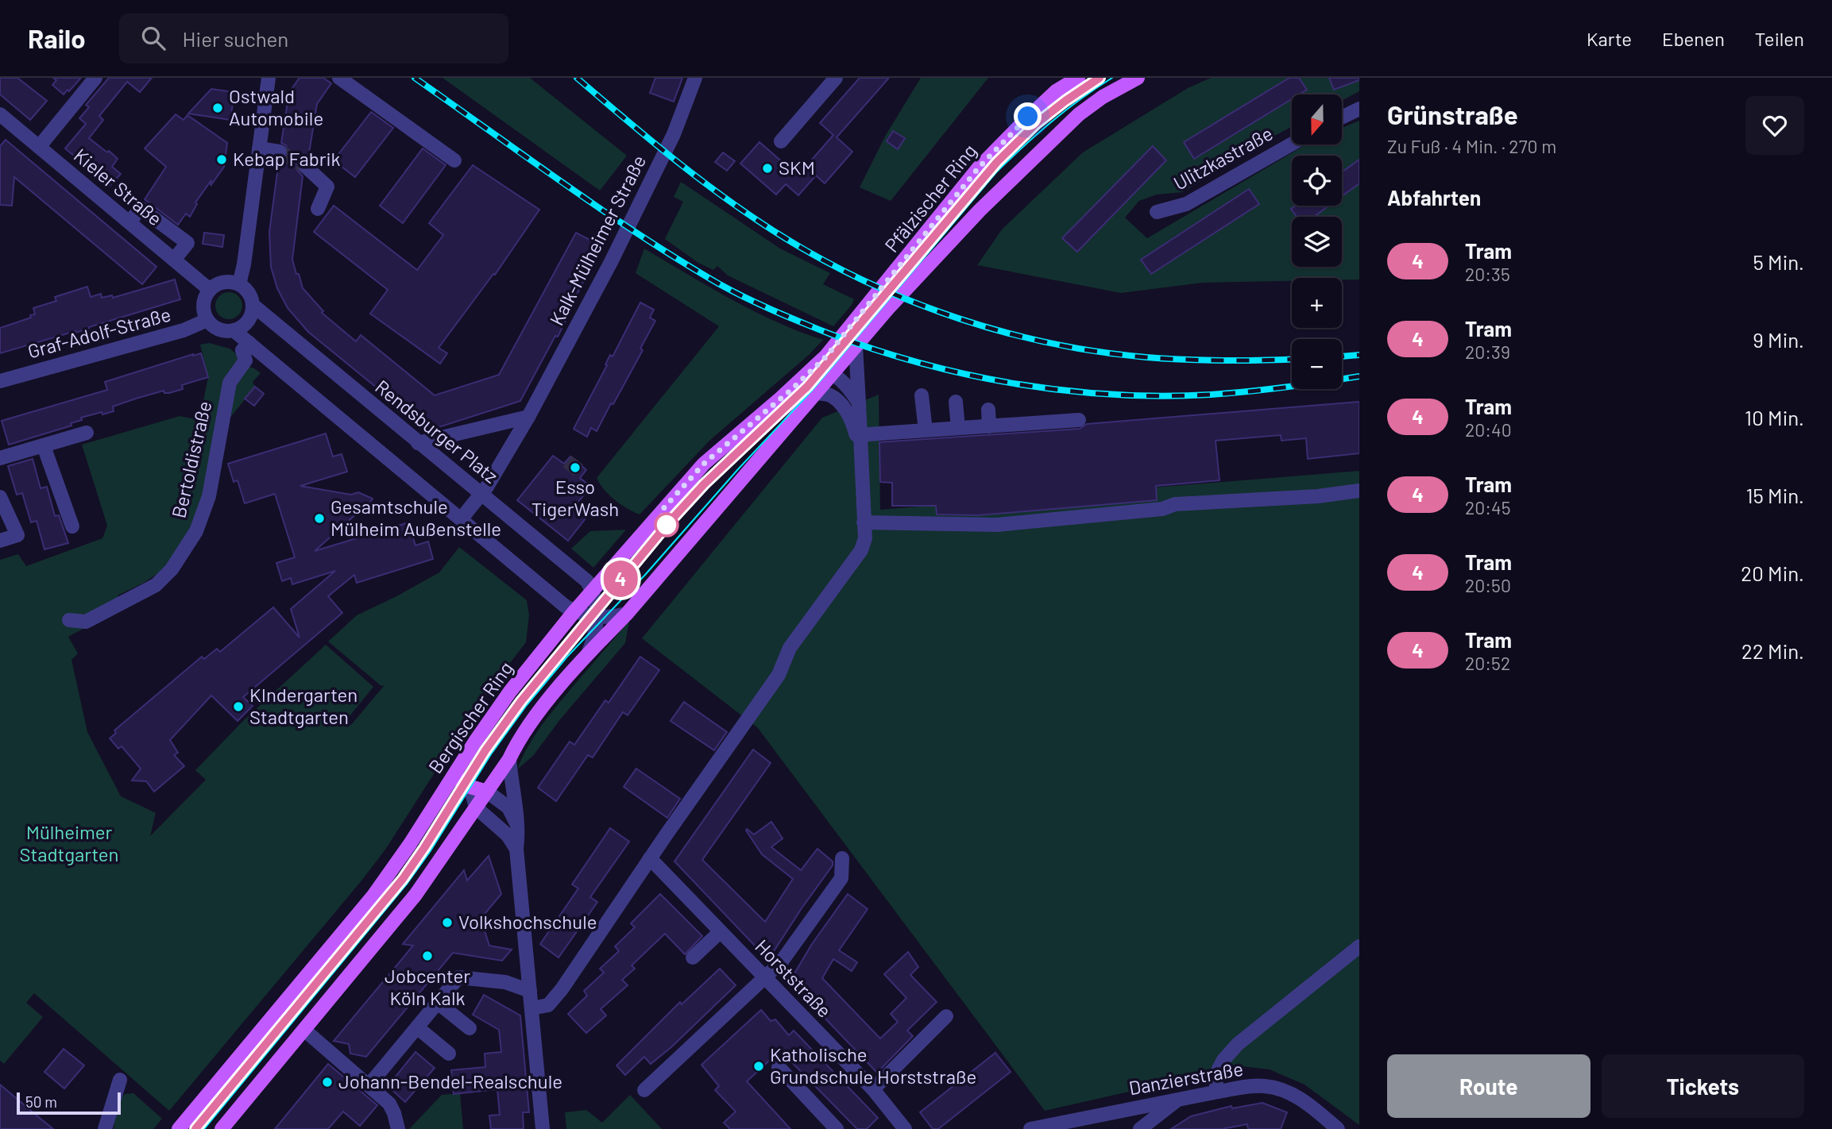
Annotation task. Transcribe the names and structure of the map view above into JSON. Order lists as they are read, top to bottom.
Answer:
{
  "streets": {
    "main road": ["Pfälzischer Ring", "Bergischer Ring"],
    "street": [
      "Ulitzkastraße",
      "Kieler Straße",
      "Kalk-Mülheimer Straße",
      "Graf-Adolf-Straße",
      "Rendsburger Platz",
      "Bertoldistraße",
      "Horststraße",
      "Danzierstraße"
    ]
  },
  "crossings": [
    ["Kieler Straße", "Graf-Adolf-Straße"],
    ["Kieler Straße", "Rendsburger Platz"],
    ["Pfälzischer Ring", "Bergischer Ring"],
    ["Kalk-Mülheimer Straße", "Rendsburger Platz"],
    ["Graf-Adolf-Straße", "Rendsburger Platz"],
    ["Rendsburger Platz", "Bergischer Ring"]
  ],
  "parks": ["Mülheimer Stadtgarten"],
  "places": [
    "Ostwald Automobile",
    "Kebap Fabrik",
    "SKM",
    "Esso TigerWash",
    "Gesamtschule Mülheim Außenstelle",
    "KIndergarten Stadtgarten",
    "Volkshochschule",
    "Jobcenter Köln Kalk",
    "Katholische Grundschule Horststraße",
    "Johann-Bendel-Realschule"
  ],
  "lines": ["tram line 4"],
  "scale_bar": "50 m",
  "north": "bottom",
  "page": {
    "header": "Railo",
    "search": "Hier suchen",
    "nav": ["Karte", "Ebenen", "Teilen"],
    "on_map": "4",
    "heading": [
      ["Grünstraße", "Zu Fuß · 4 Min. · 270 m"],
      "Abfahrten"
    ],
    "map_buttons": ["+", "−"],
    "list": [
      {
        "mark": "4",
        "name": "Tram",
        "note": "20:35",
        "value": "5 Min."
      },
      {
        "mark": "4",
        "name": "Tram",
        "note": "20:39",
        "value": "9 Min."
      },
      {
        "mark": "4",
        "name": "Tram",
        "note": "20:40",
        "value": "10 Min."
      },
      {
        "mark": "4",
        "name": "Tram",
        "note": "20:45",
        "value": "15 Min."
      },
      {
        "mark": "4",
        "name": "Tram",
        "note": "20:50",
        "value": "20 Min."
      },
      {
        "mark": "4",
        "name": "Tram",
        "note": "20:52",
        "value": "22 Min."
      }
    ],
    "buttons": ["Route", "Tickets"],
    "scale": "50 m"
  }
}
